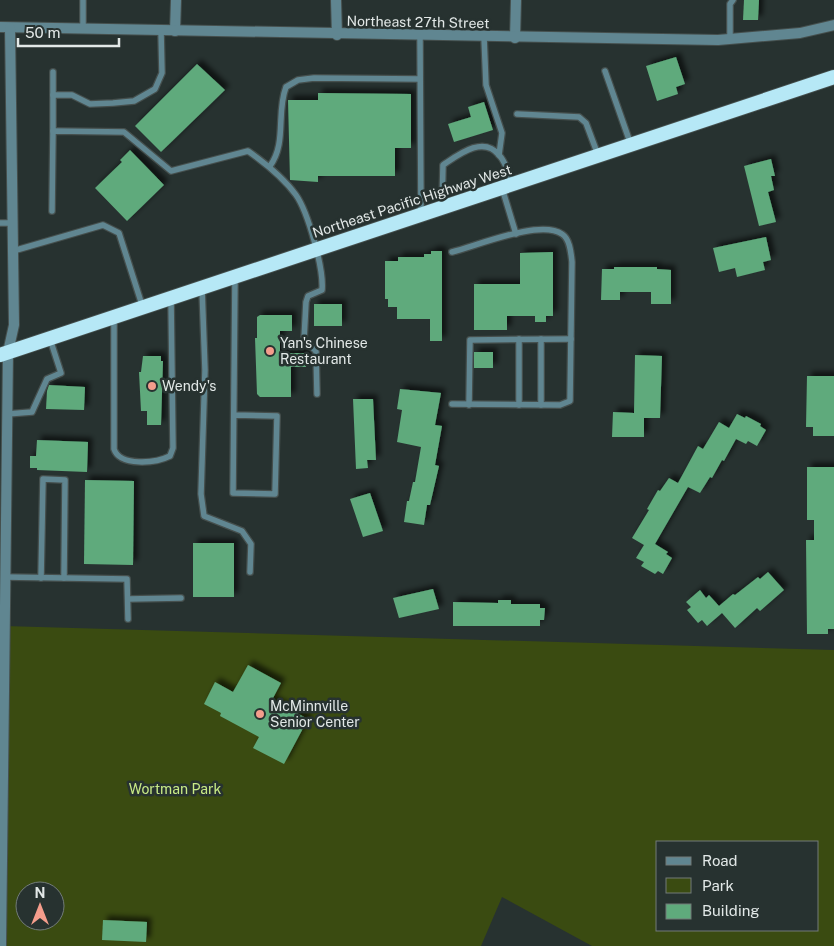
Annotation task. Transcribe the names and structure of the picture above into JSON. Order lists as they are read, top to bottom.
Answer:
{
  "streets": {
    "highway": ["Northeast Pacific Highway West"],
    "street": ["Northeast 27th Street"]
  },
  "parks": ["Wortman Park"],
  "places": ["Yan's Chinese Restaurant", "Wendy's", "McMinnville Senior Center"],
  "legend": ["Road", "Park", "Building"],
  "scale_bar": "50 m",
  "north": "top"
}
